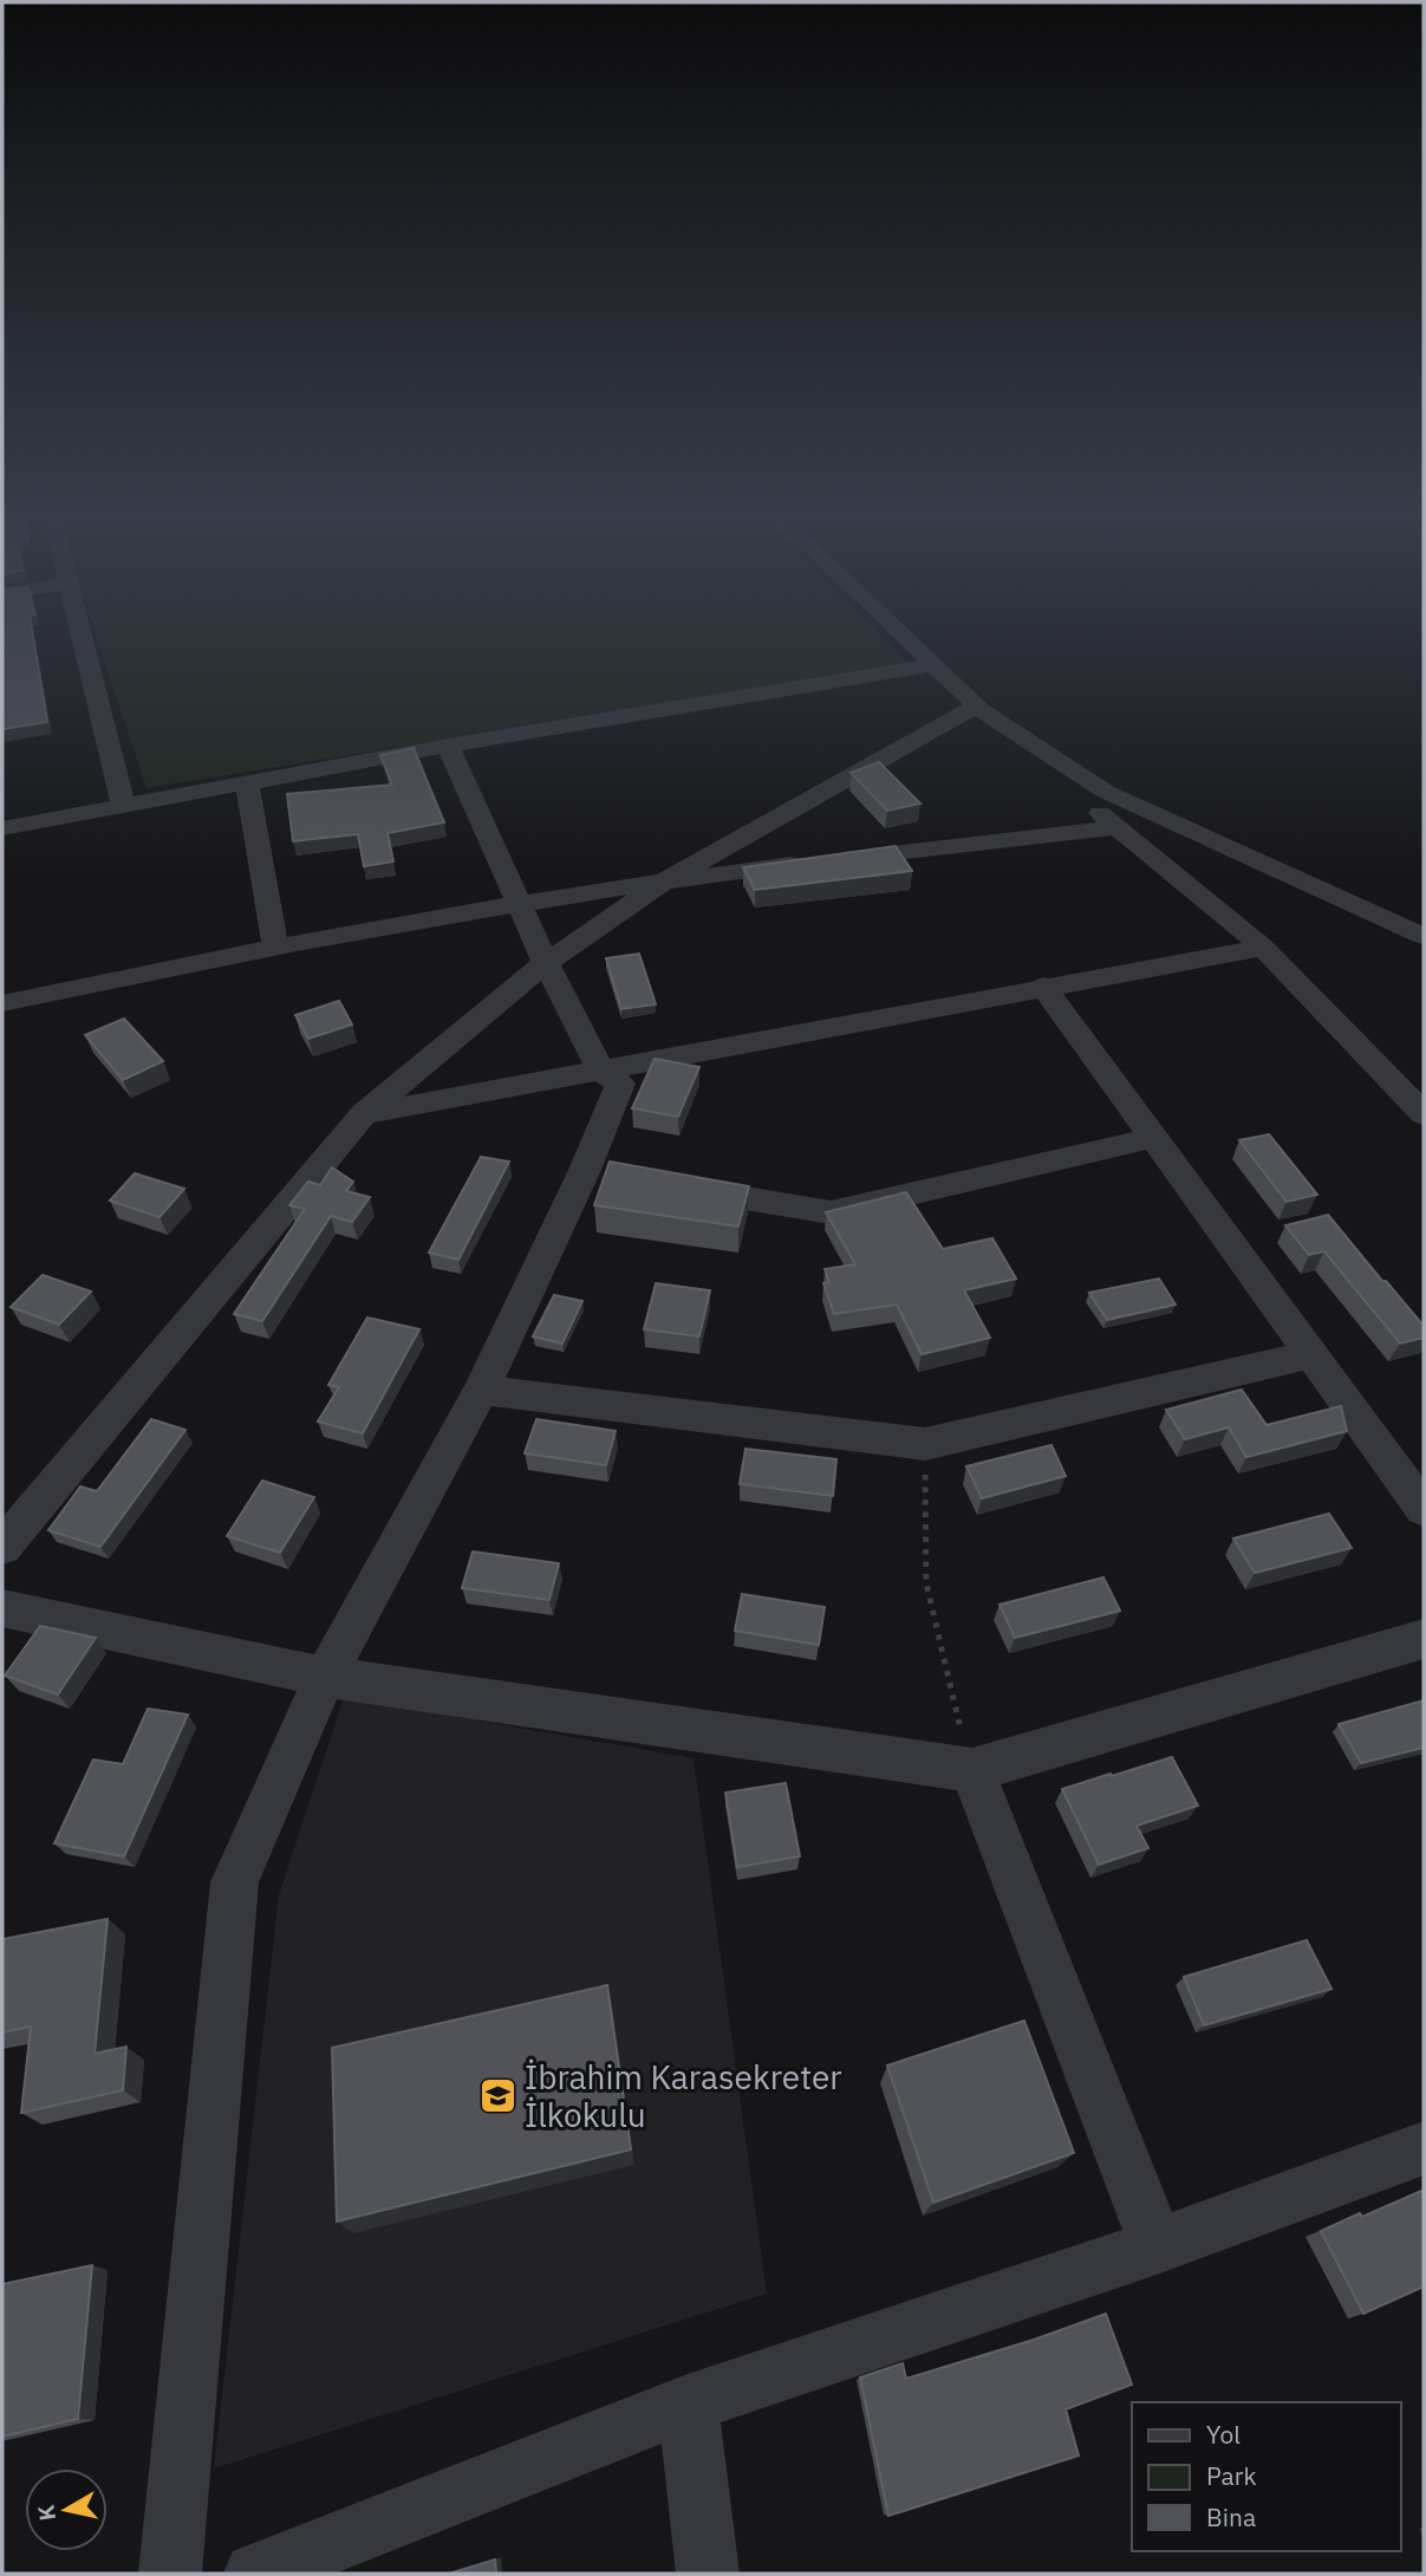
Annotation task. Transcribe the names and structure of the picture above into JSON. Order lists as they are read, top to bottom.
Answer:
{
  "places": {
    "school or university": ["İbrahim Karasekreter İlkokulu"]
  },
  "legend": ["Yol", "Park", "Bina"],
  "north": "left"
}
